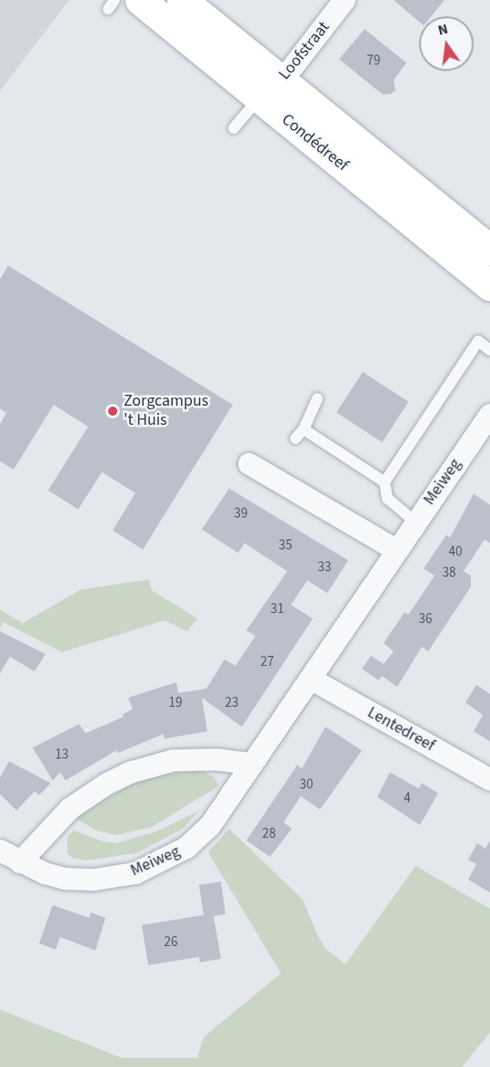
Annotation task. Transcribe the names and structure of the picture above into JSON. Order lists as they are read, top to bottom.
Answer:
{
  "streets": {
    "main road": ["Condédreef"],
    "street": ["Loofstraat", "Meiweg", "Lentedreef"]
  },
  "crossings": [
    ["Loofstraat", "Condédreef"],
    ["Meiweg", "Lentedreef"]
  ],
  "places": ["Zorgcampus 't Huis"],
  "house_numbers": [
    "79",
    "39",
    "35",
    "40",
    "33",
    "38",
    "31",
    "36",
    "27",
    "19",
    "23",
    "13",
    "30",
    "4",
    "28",
    "26"
  ],
  "north": "top"
}
